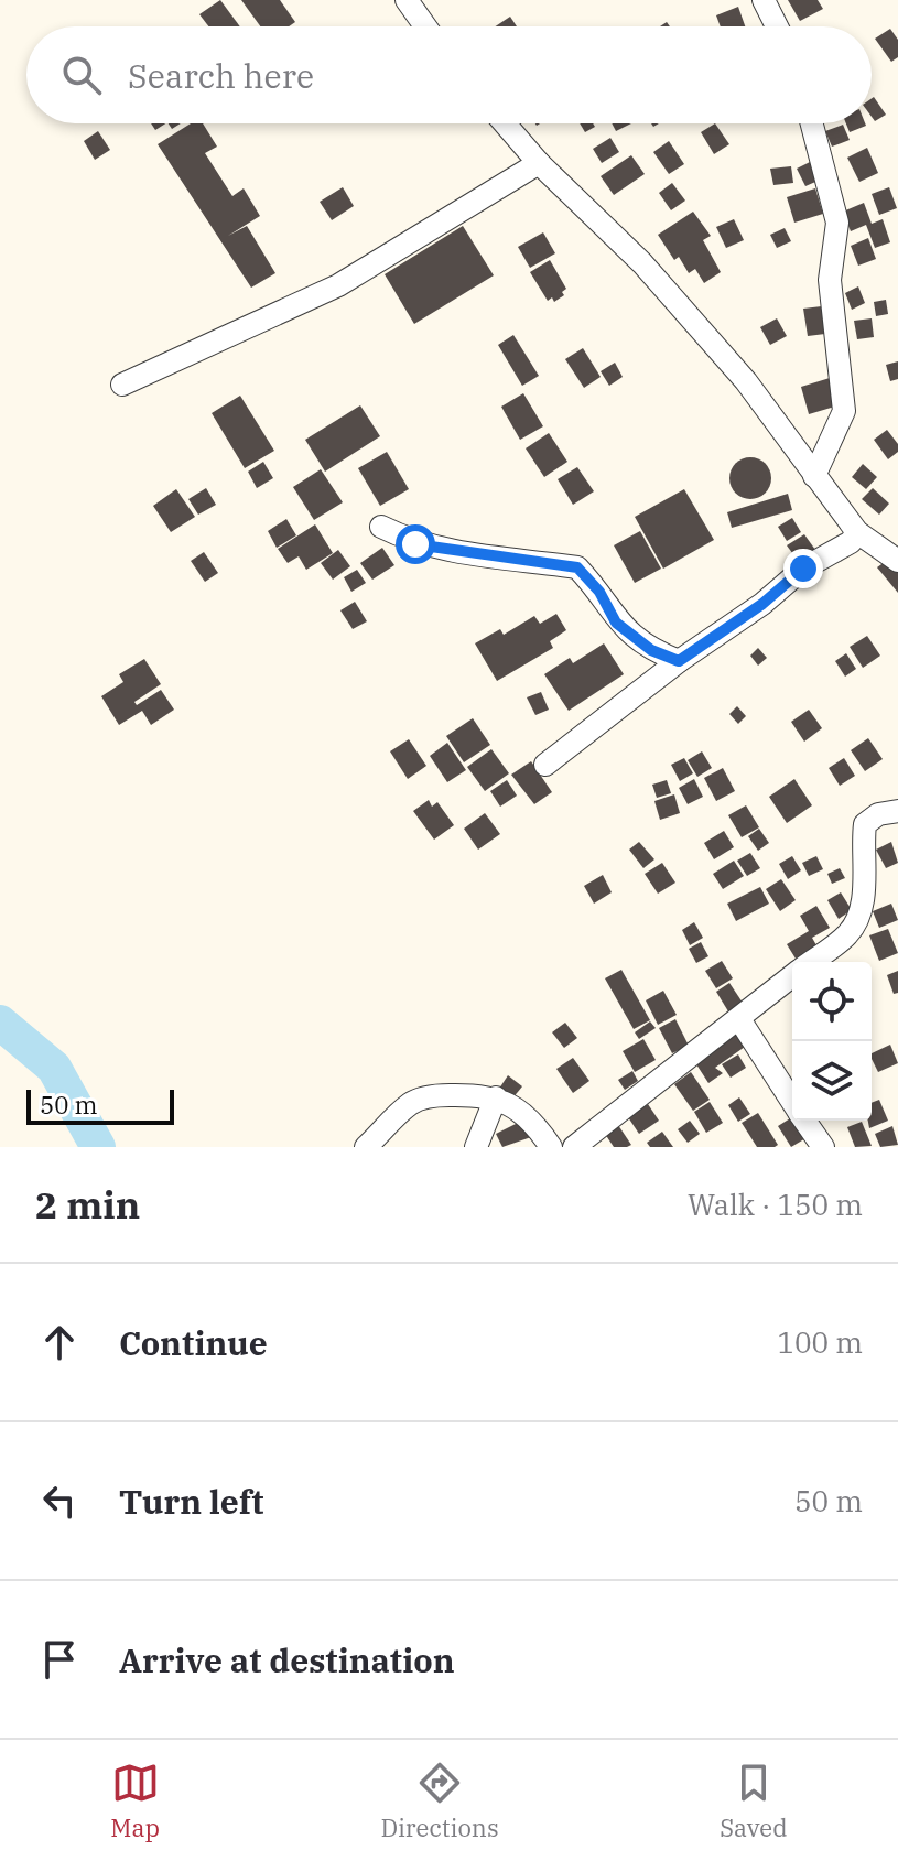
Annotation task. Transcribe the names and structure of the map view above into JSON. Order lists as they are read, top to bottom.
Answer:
{
  "scale_bar": "50 m",
  "page": {
    "search": "Search here",
    "scale": "50 m",
    "heading": ["2 min", "Walk · 150 m"],
    "list": [
      ["Continue", "100 m"],
      ["Turn left", "50 m"],
      "Arrive at destination"
    ],
    "nav": ["Map", "Directions", "Saved"]
  }
}
